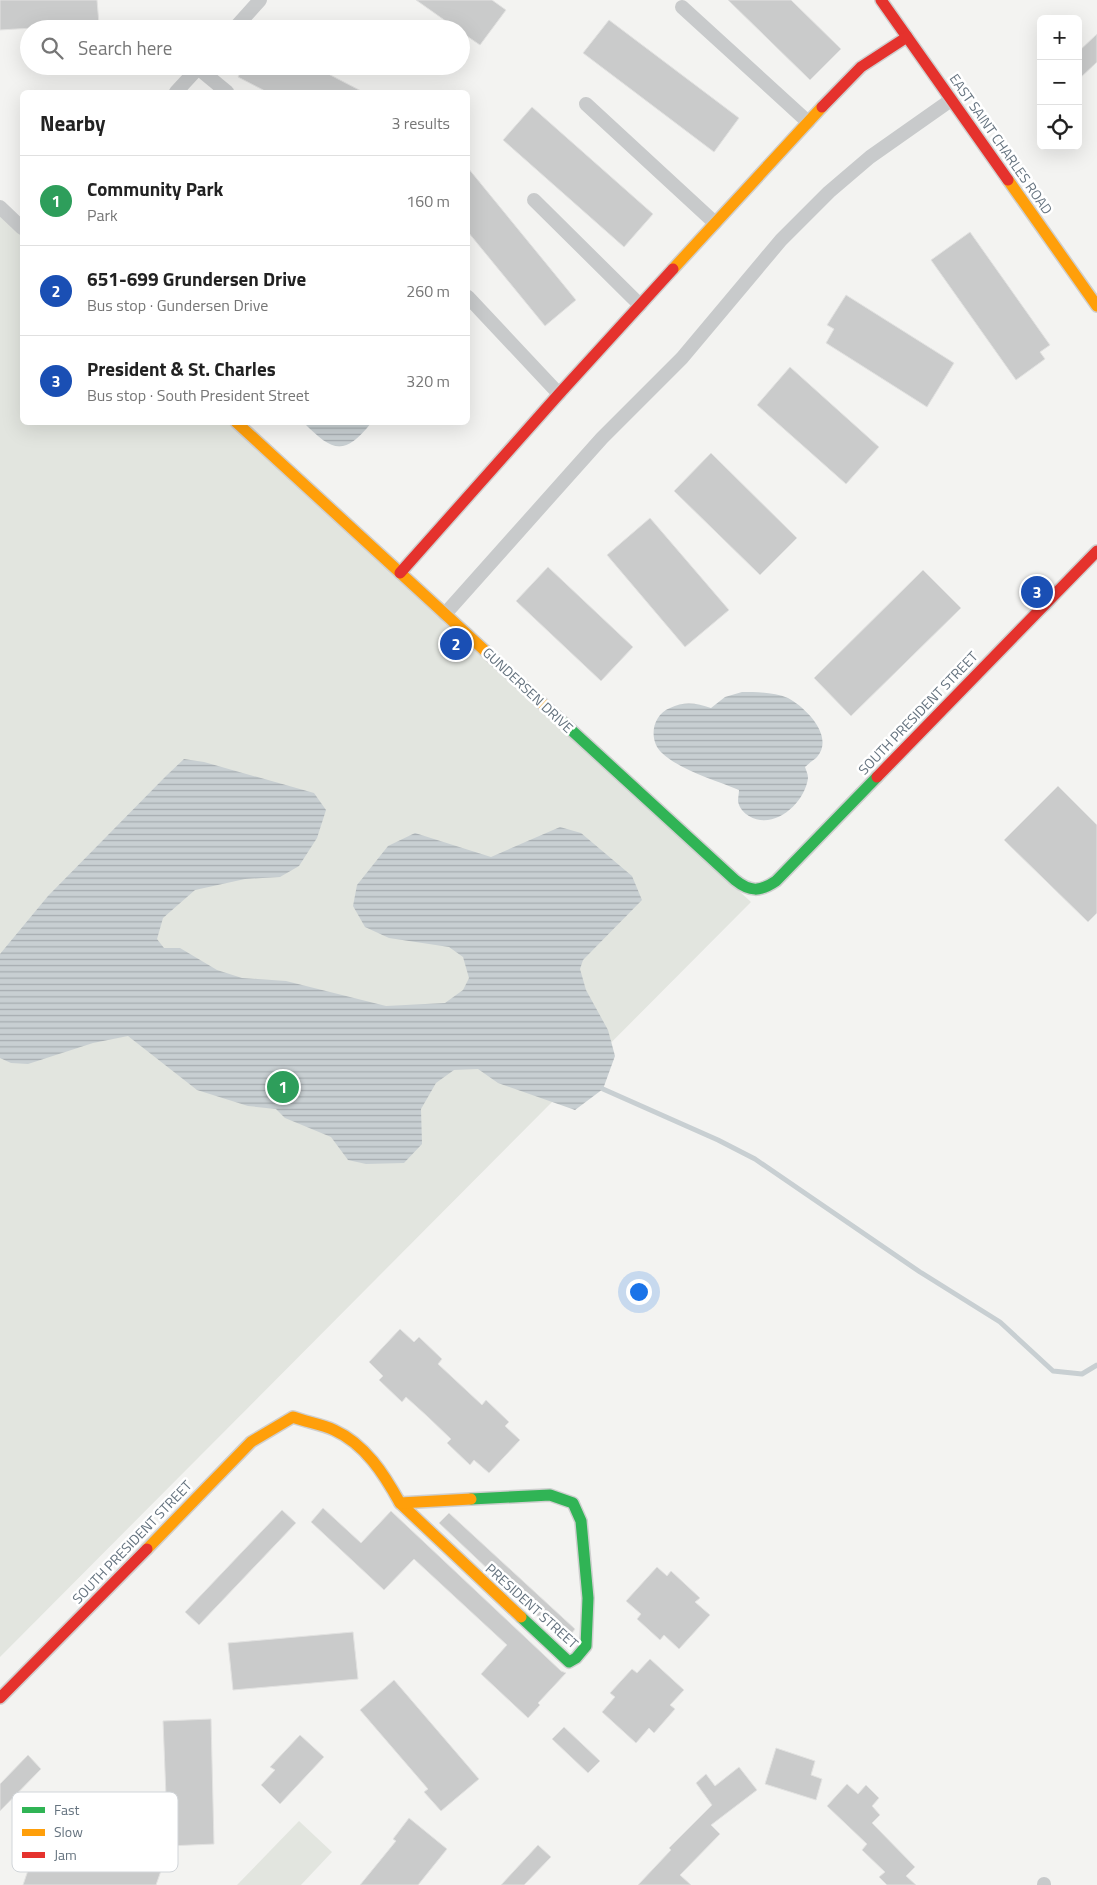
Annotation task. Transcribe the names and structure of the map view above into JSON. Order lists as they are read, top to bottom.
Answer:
{
  "streets": {
    "street": [
      "EAST SAINT CHARLES ROAD",
      "GUNDERSEN DRIVE",
      "SOUTH PRESIDENT STREET",
      "PRESIDENT STREET"
    ]
  },
  "crossings": [
    ["GUNDERSEN DRIVE", "SOUTH PRESIDENT STREET"],
    ["SOUTH PRESIDENT STREET", "PRESIDENT STREET"]
  ],
  "legend": ["Fast", "Slow", "Jam"],
  "page": {
    "map_buttons": ["+", "−"],
    "search": "Search here",
    "heading": ["Nearby", "3 results"],
    "list": [
      {
        "mark": "1",
        "name": "Community Park",
        "note": "Park",
        "value": "160 m"
      },
      {
        "mark": "2",
        "name": "651-699 Grundersen Drive",
        "note": "Bus stop · Gundersen Drive",
        "value": "260 m"
      },
      {
        "mark": "3",
        "name": "President & St. Charles",
        "note": "Bus stop · South President Street",
        "value": "320 m"
      }
    ],
    "pins": ["3", "2", "1"]
  }
}
